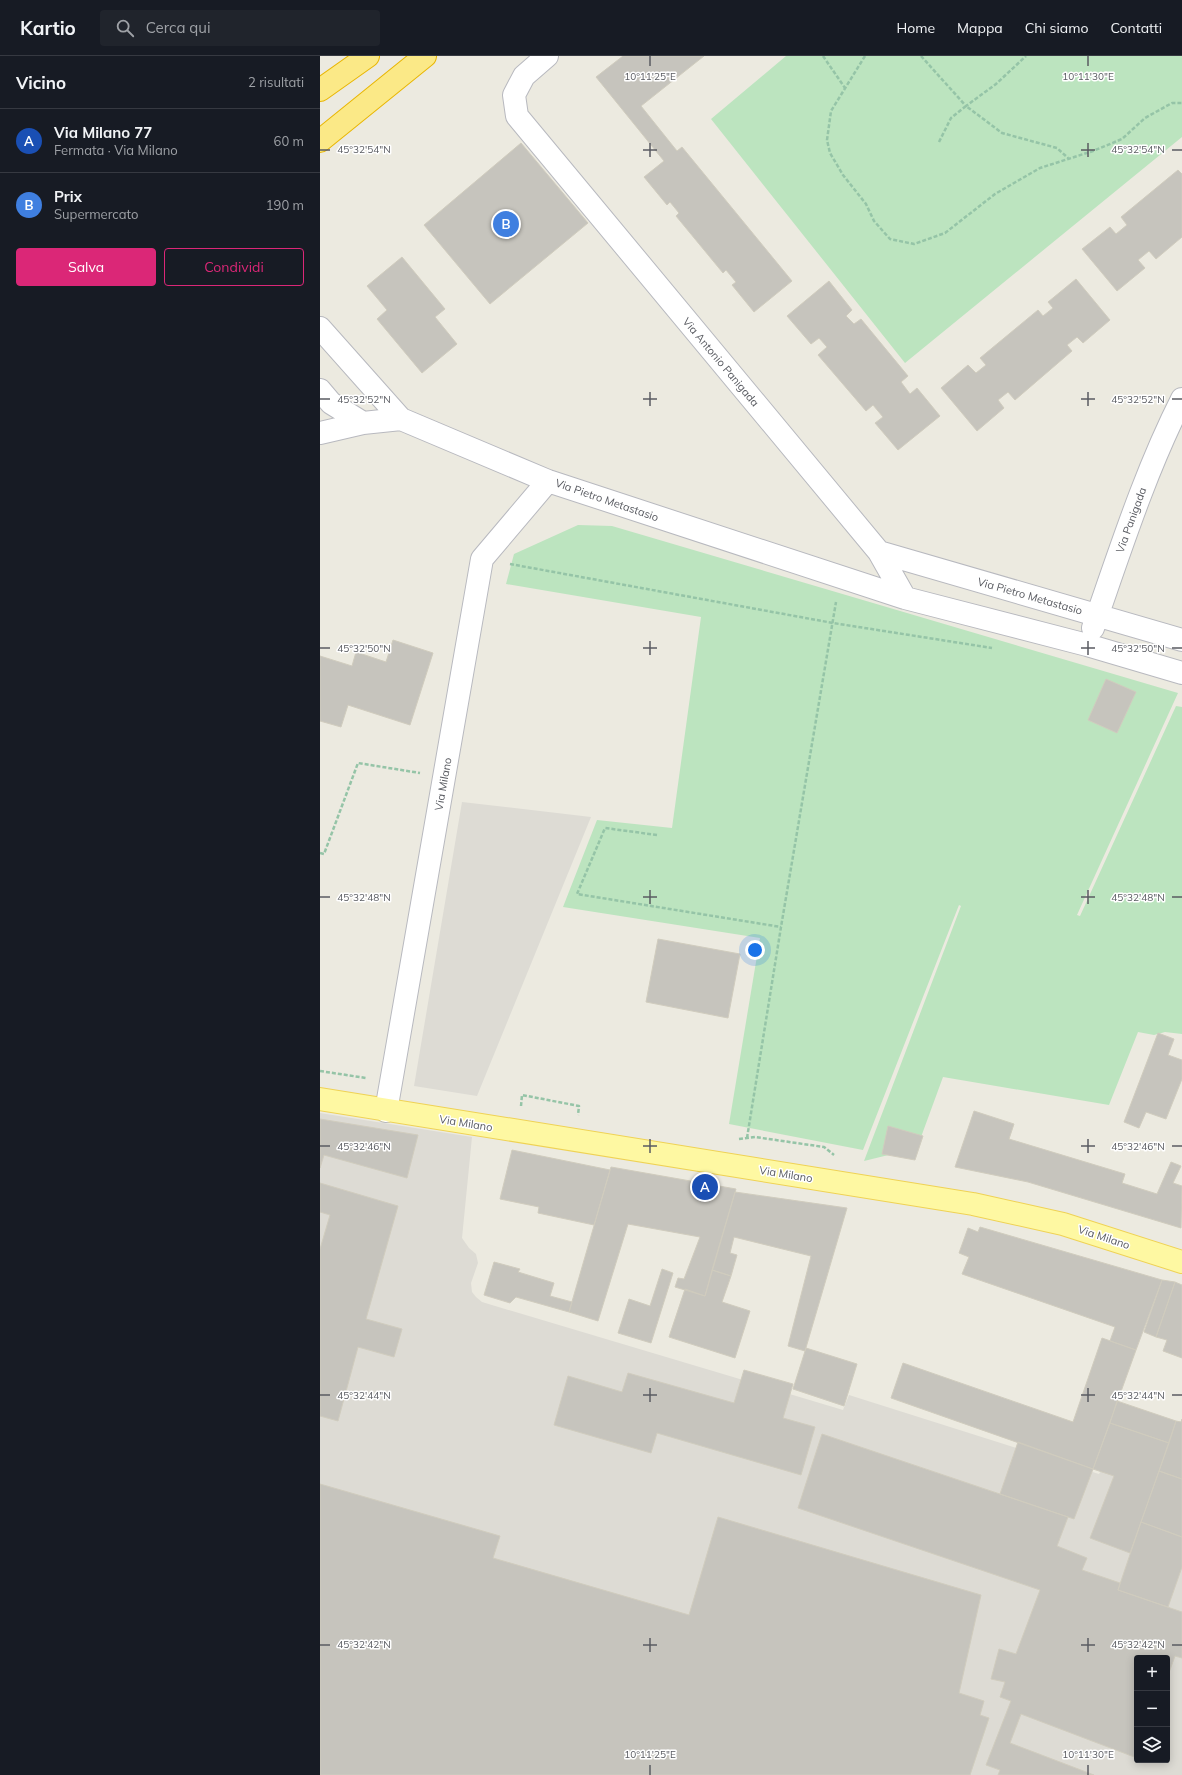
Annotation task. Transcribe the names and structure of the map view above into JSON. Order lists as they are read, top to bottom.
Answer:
{
  "streets": {
    "main road": ["Via Milano"],
    "street": ["Via Antonio Panigada", "Via Pietro Metastasio", "Via Panigada"]
  },
  "crossings": [
    ["Via Antonio Panigada", "Via Pietro Metastasio"],
    ["Via Pietro Metastasio", "Via Panigada"]
  ],
  "page": {
    "header": "Kartio",
    "search": "Cerca qui",
    "nav": [
      "Home",
      "Mappa",
      "Chi siamo",
      "Contatti"
    ],
    "heading": ["Vicino", "2 risultati"],
    "list": [
      {
        "mark": "A",
        "name": "Via Milano 77",
        "note": "Fermata · Via Milano",
        "value": "60 m"
      },
      {
        "mark": "B",
        "name": "Prix",
        "note": "Supermercato",
        "value": "190 m"
      }
    ],
    "pins": ["B", "A"],
    "buttons": ["Salva", "Condividi"],
    "map_buttons": ["+", "−"]
  },
  "coordinates": [
    "10°11'25\"E",
    "10°11'30\"E",
    "45°32'54\"N",
    "45°32'52\"N",
    "45°32'50\"N",
    "45°32'48\"N",
    "45°32'46\"N",
    "45°32'44\"N",
    "45°32'42\"N"
  ]
}
